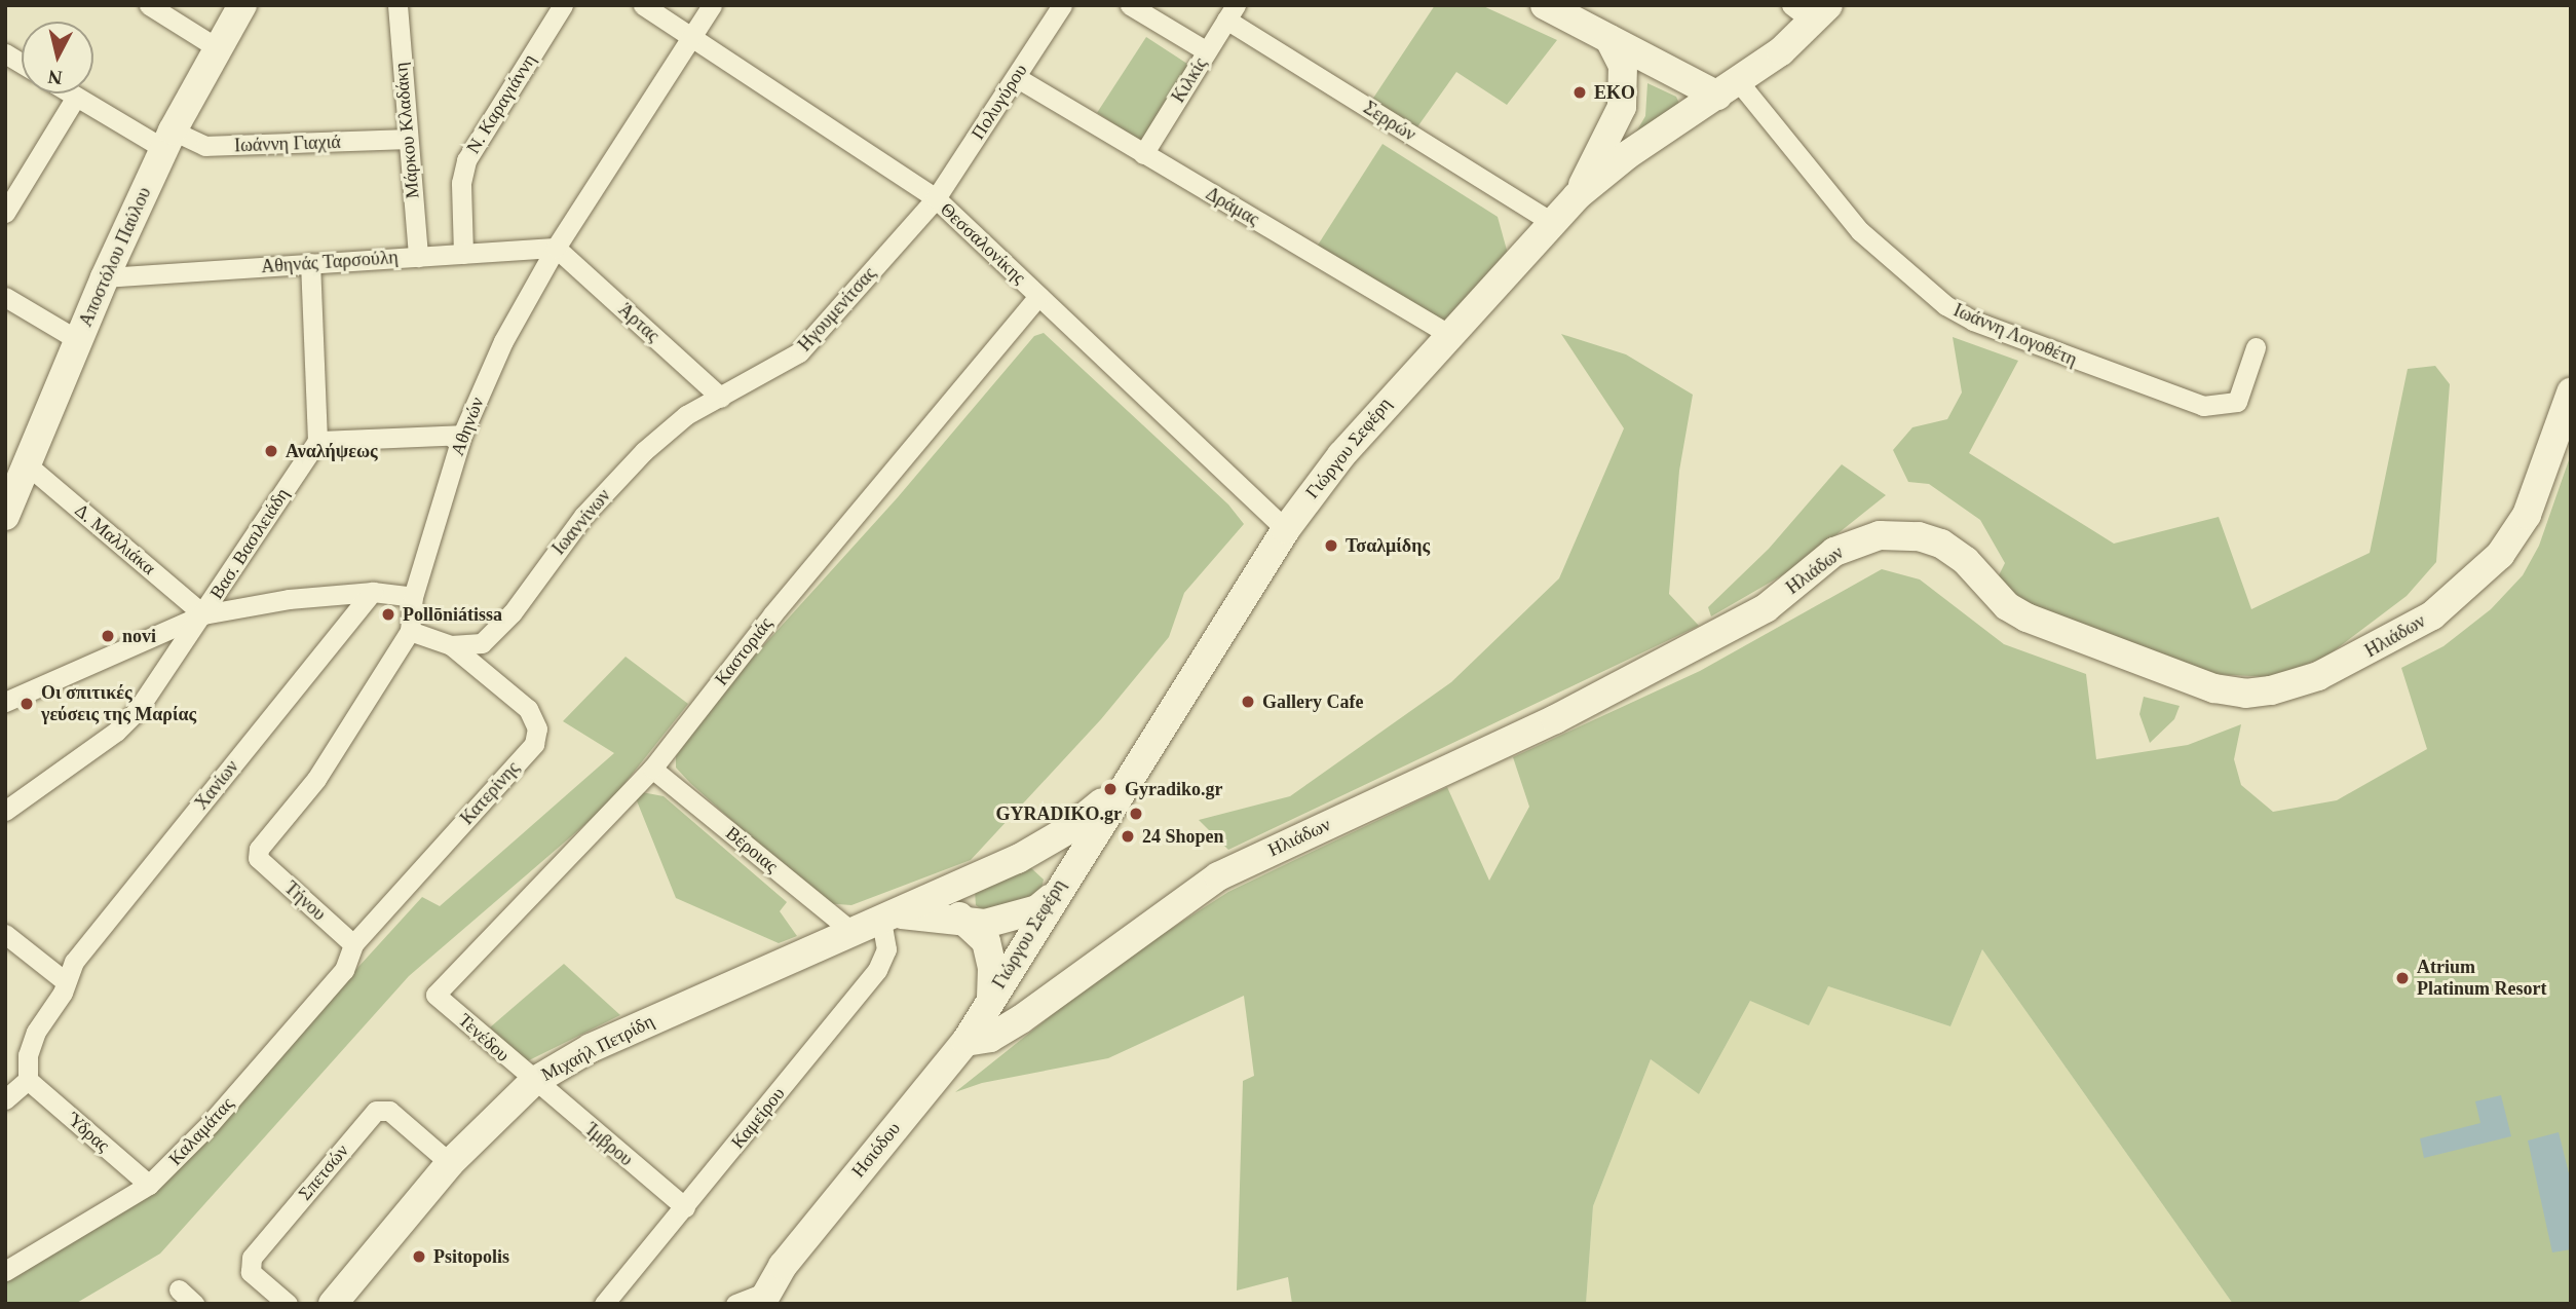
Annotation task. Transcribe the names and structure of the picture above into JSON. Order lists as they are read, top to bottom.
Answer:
{
  "streets": {
    "street": [
      "Κιλκίς",
      "Πολυγύρου",
      "Ν. Καραγιάννη",
      "Σερρών",
      "Μάρκου Κλαδάκη",
      "Ιωάννη Γιαχιά",
      "Δράμας",
      "Θεσσαλονίκης",
      "Αποστόλου Παύλου",
      "Αθηνάς Ταρσούλη",
      "Ηγουμενίτσας",
      "Άρτας",
      "Ιωάννη Λογοθέτη",
      "Αθηνών",
      "Γιώργου Σεφέρη",
      "Ιωαννίνων",
      "Δ. Μαλλιάκα",
      "Βασ. Βασιλειάδη",
      "Ηλιάδων",
      "Καστοριάς",
      "Χανίων",
      "Κατερίνης",
      "Βέροιας",
      "Τήνου",
      "Τενέδου",
      "Μιχαήλ Πετρίδη",
      "Καμείρου",
      "Καλαμάτας",
      "Ύδρας",
      "Ίμβρου",
      "Ησιόδου",
      "Σπετσών"
    ]
  },
  "crossings": [
    ["Κιλκίς", "Σερρών"],
    ["Κιλκίς", "Δράμας"],
    ["Πολυγύρου", "Δράμας"],
    ["Πολυγύρου", "Θεσσαλονίκης"],
    ["Πολυγύρου", "Ηγουμενίτσας"],
    ["Ν. Καραγιάννη", "Αθηνάς Ταρσούλη"],
    ["Σερρών", "Γιώργου Σεφέρη"],
    ["Μάρκου Κλαδάκη", "Ιωάννη Γιαχιά"],
    ["Μάρκου Κλαδάκη", "Αθηνάς Ταρσούλη"],
    ["Ιωάννη Γιαχιά", "Αποστόλου Παύλου"],
    ["Δράμας", "Γιώργου Σεφέρη"],
    ["Θεσσαλονίκης", "Ηγουμενίτσας"],
    ["Θεσσαλονίκης", "Αθηνών"],
    ["Θεσσαλονίκης", "Γιώργου Σεφέρη"],
    ["Θεσσαλονίκης", "Καστοριάς"],
    ["Αποστόλου Παύλου", "Αθηνάς Ταρσούλη"],
    ["Αποστόλου Παύλου", "Δ. Μαλλιάκα"],
    ["Αθηνάς Ταρσούλη", "Άρτας"],
    ["Αθηνάς Ταρσούλη", "Αθηνών"],
    ["Ηγουμενίτσας", "Άρτας"],
    ["Ηγουμενίτσας", "Ιωαννίνων"],
    ["Άρτας", "Αθηνών"],
    ["Άρτας", "Ιωαννίνων"],
    ["Ιωάννη Λογοθέτη", "Γιώργου Σεφέρη"],
    ["Αθηνών", "Τήνου"],
    ["Γιώργου Σεφέρη", "Μιχαήλ Πετρίδη"],
    ["Γιώργου Σεφέρη", "Ησιόδου"],
    ["Ιωαννίνων", "Κατερίνης"],
    ["Δ. Μαλλιάκα", "Βασ. Βασιλειάδη"],
    ["Ηλιάδων", "Ησιόδου"],
    ["Καστοριάς", "Βέροιας"],
    ["Καστοριάς", "Τενέδου"],
    ["Κατερίνης", "Τήνου"],
    ["Κατερίνης", "Καλαμάτας"],
    ["Βέροιας", "Μιχαήλ Πετρίδη"],
    ["Τήνου", "Καλαμάτας"],
    ["Τενέδου", "Μιχαήλ Πετρίδη"],
    ["Τενέδου", "Ίμβρου"],
    ["Μιχαήλ Πετρίδη", "Καμείρου"],
    ["Μιχαήλ Πετρίδη", "Ίμβρου"],
    ["Μιχαήλ Πετρίδη", "Σπετσών"],
    ["Καμείρου", "Ίμβρου"],
    ["Καλαμάτας", "Ύδρας"]
  ],
  "places": [
    "EKO",
    "Αναλήψεως",
    "Τσαλμίδης",
    "Pollōniátissa",
    "novi",
    "Gallery Cafe",
    "Οι σπιτικές γεύσεις της Μαρίας",
    "Gyradiko.gr",
    "GYRADIKO.gr",
    "24 Shopen",
    "Atrium Platinum Resort",
    "Psitopolis"
  ],
  "north": "bottom"
}
